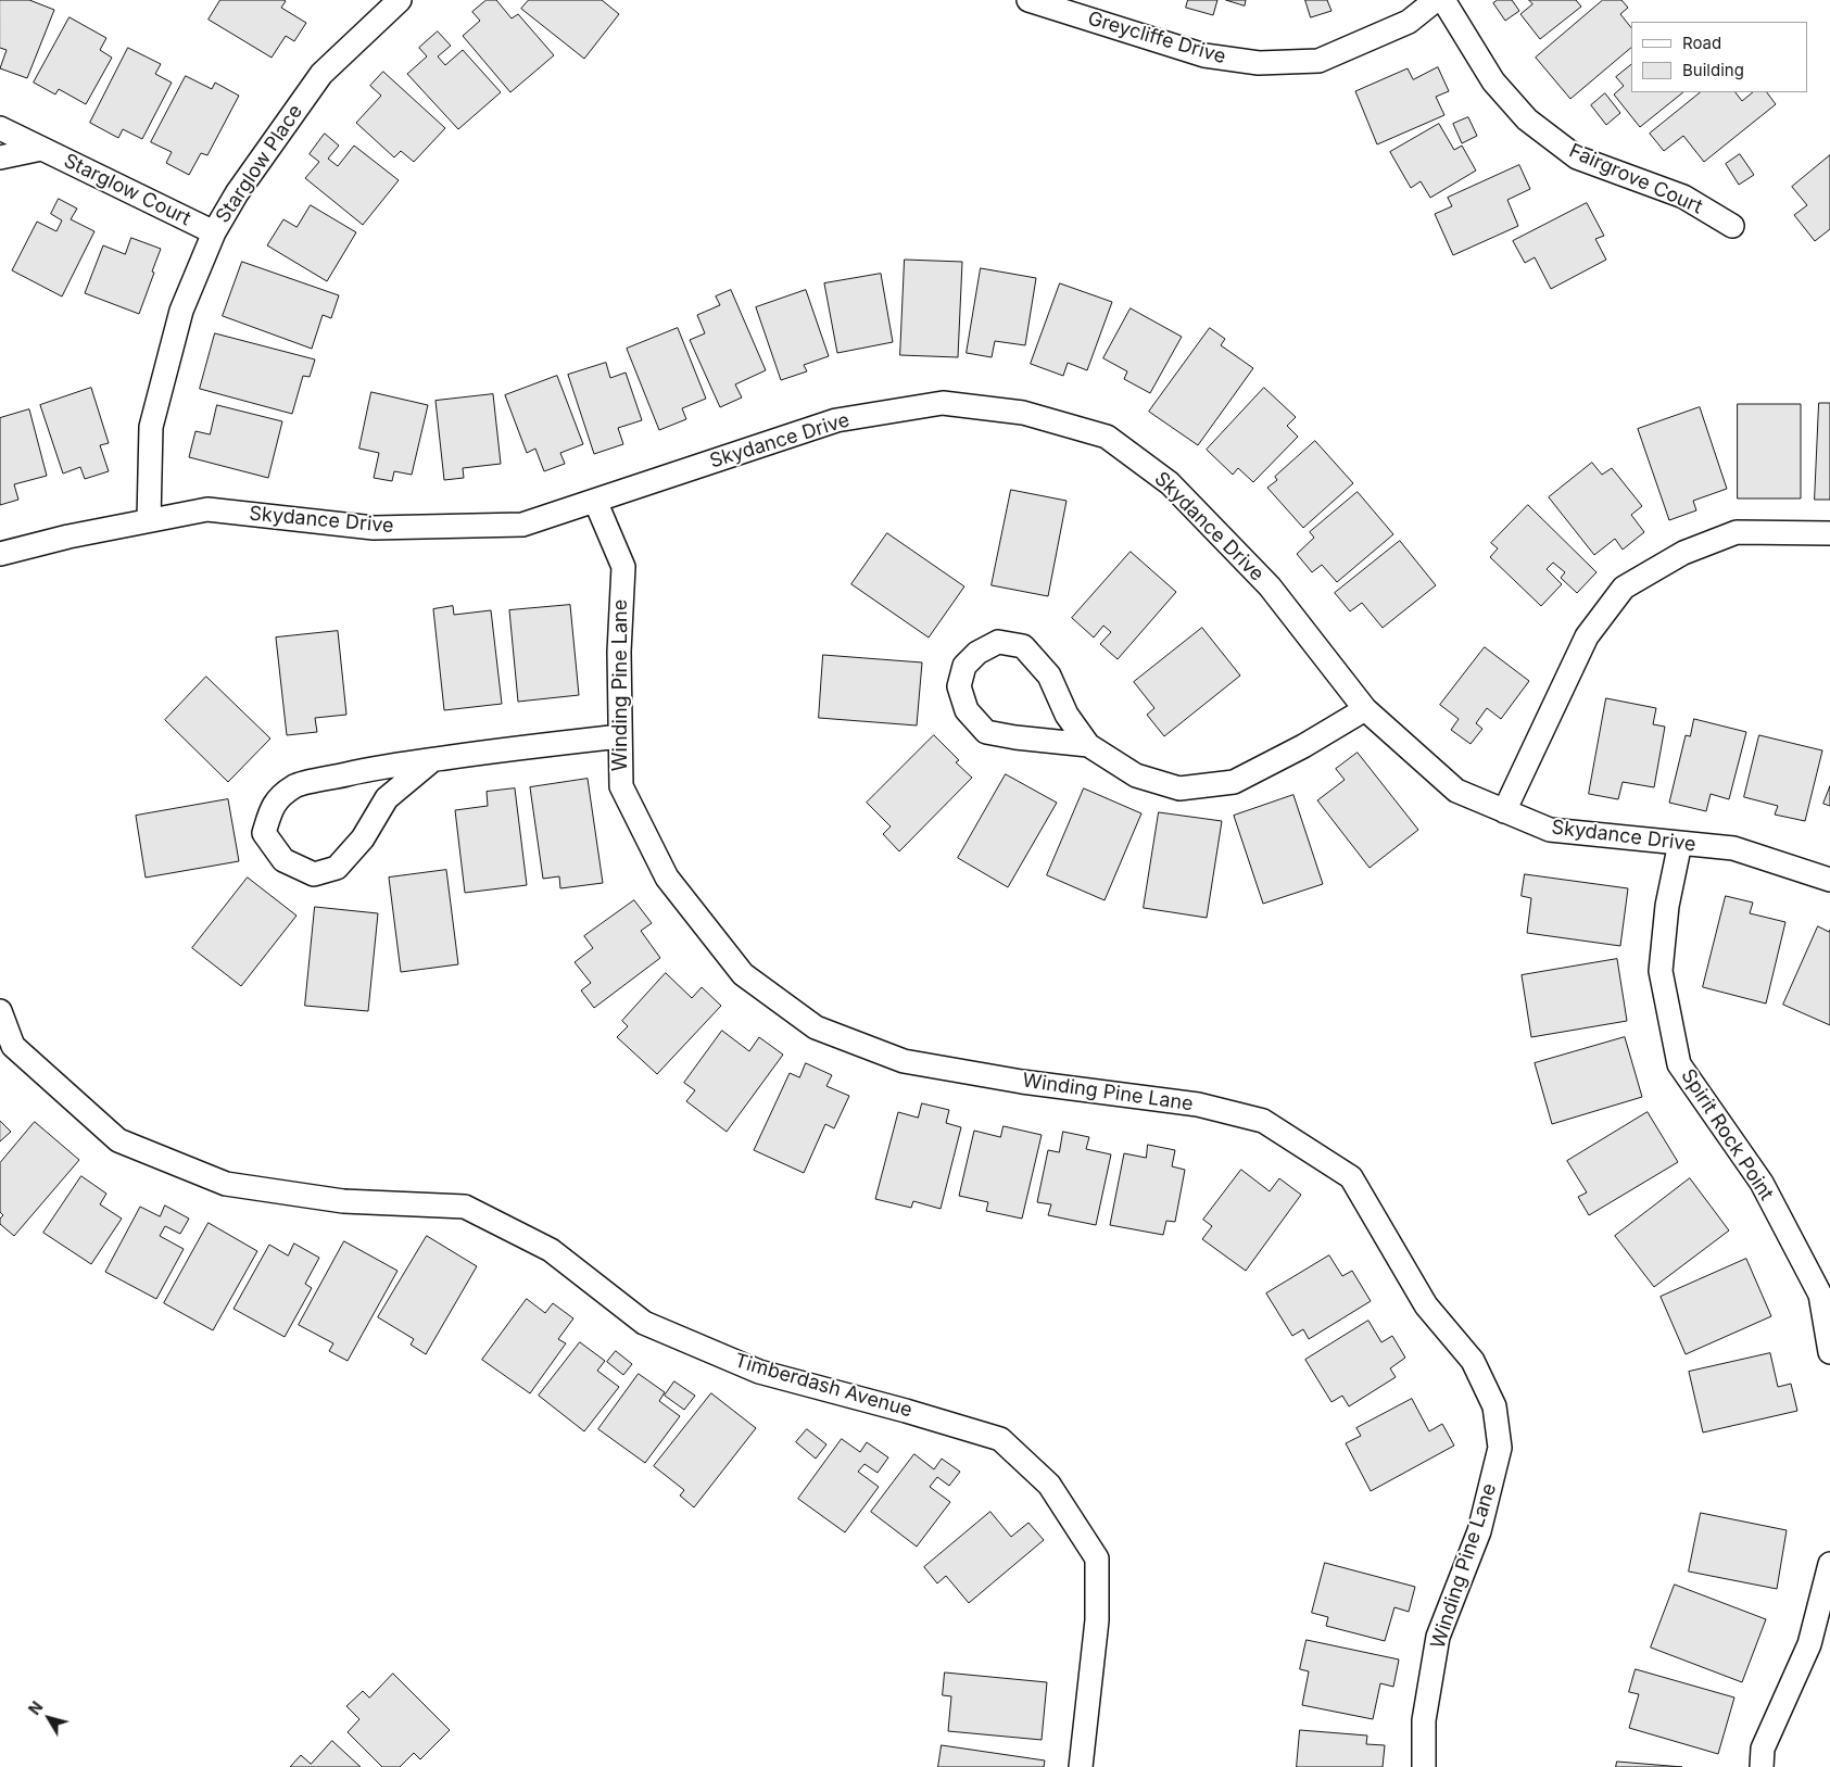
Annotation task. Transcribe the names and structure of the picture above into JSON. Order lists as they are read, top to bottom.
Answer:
{
  "streets": {
    "street": [
      "Greycliffe Drive",
      "Starglow Place",
      "Fairgrove Court",
      "Starglow Court",
      "Skydance Drive",
      "Winding Pine Lane",
      "Spirit Rock Point",
      "Timberdash Avenue"
    ]
  },
  "crossings": [
    ["Starglow Place", "Starglow Court"],
    ["Starglow Place", "Skydance Drive"],
    ["Skydance Drive", "Winding Pine Lane"],
    ["Skydance Drive", "Spirit Rock Point"]
  ],
  "legend": ["Road", "Building"],
  "north": "top left"
}
